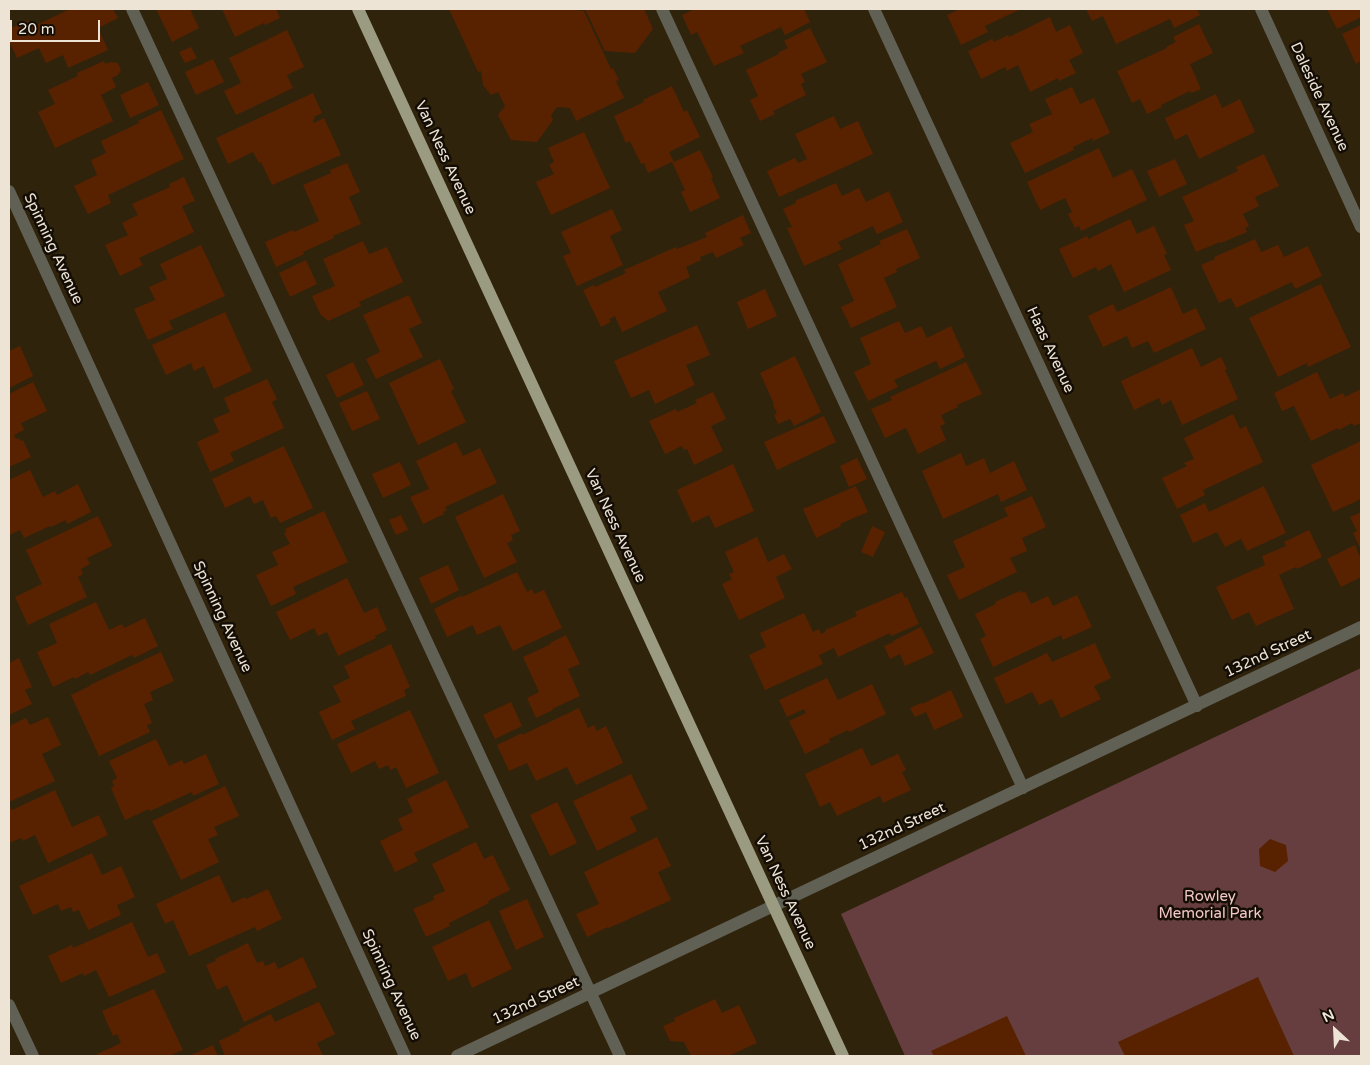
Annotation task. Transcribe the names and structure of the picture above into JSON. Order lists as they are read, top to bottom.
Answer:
{
  "streets": {
    "main road": ["Van Ness Avenue"],
    "street": [
      "Daleside Avenue",
      "Spinning Avenue",
      "Haas Avenue",
      "132nd Street"
    ]
  },
  "crossings": [
    ["Van Ness Avenue", "132nd Street"],
    ["Haas Avenue", "132nd Street"]
  ],
  "parks": ["Rowley Memorial Park"],
  "scale_bar": "20 m",
  "north": "top left"
}
